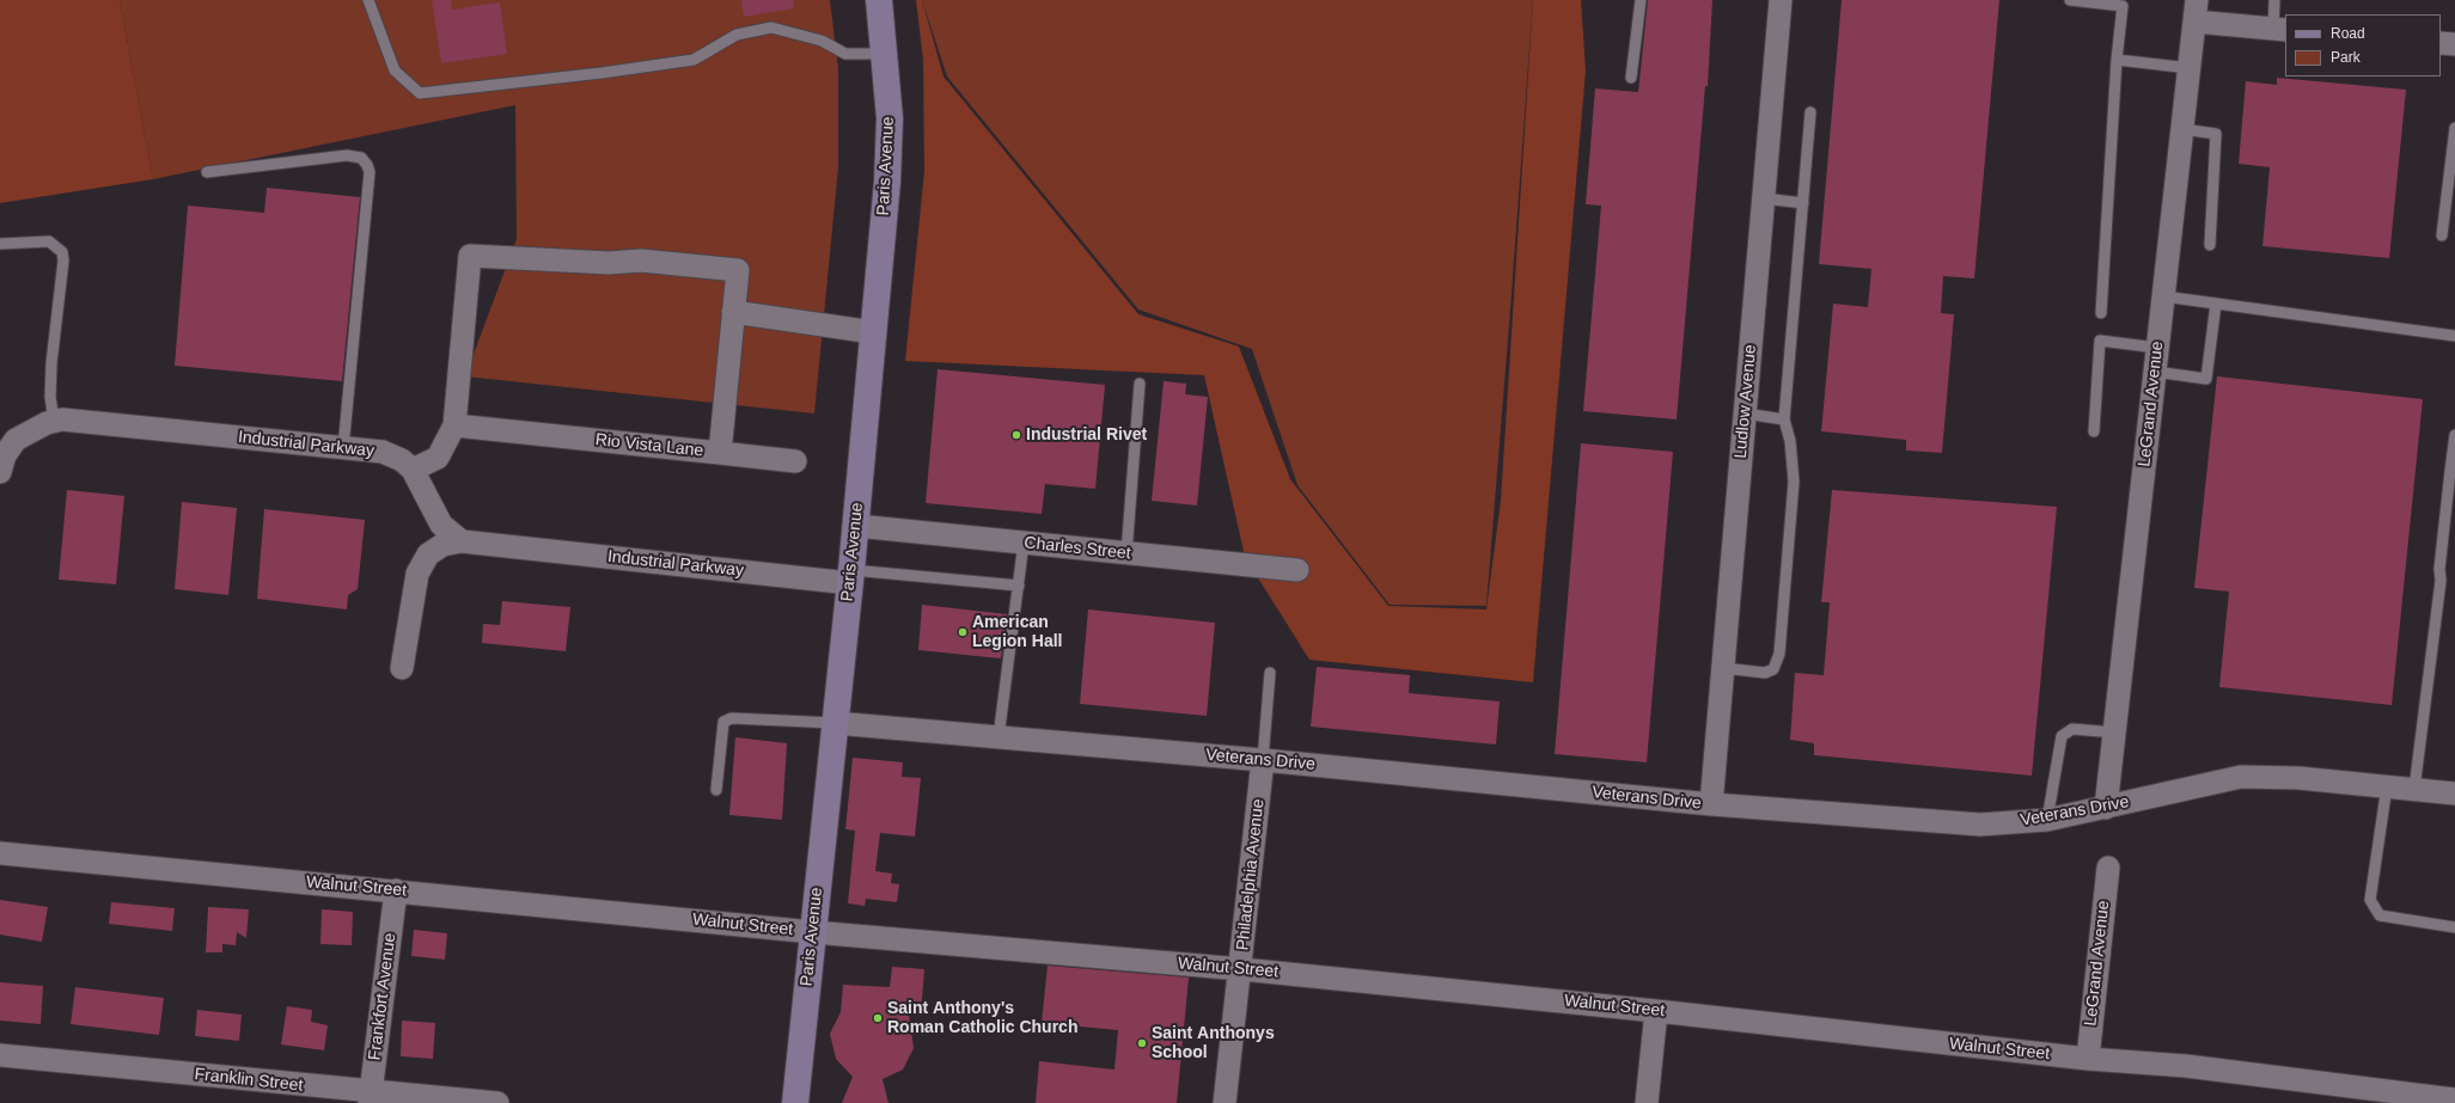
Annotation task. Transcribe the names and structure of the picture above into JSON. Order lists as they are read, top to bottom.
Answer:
{
  "streets": {
    "street": [
      "Paris Avenue",
      "Ludlow Avenue",
      "LeGrand Avenue",
      "Industrial Parkway",
      "Rio Vista Lane",
      "Charles Street",
      "Veterans Drive",
      "Philadelphia Avenue",
      "Walnut Street",
      "Frankfort Avenue",
      "Franklin Street"
    ]
  },
  "crossings": [
    ["Paris Avenue", "Industrial Parkway"],
    ["Paris Avenue", "Charles Street"],
    ["Paris Avenue", "Veterans Drive"],
    ["Paris Avenue", "Walnut Street"],
    ["Ludlow Avenue", "Veterans Drive"],
    ["LeGrand Avenue", "Veterans Drive"],
    ["LeGrand Avenue", "Walnut Street"],
    ["Veterans Drive", "Philadelphia Avenue"],
    ["Philadelphia Avenue", "Walnut Street"],
    ["Walnut Street", "Frankfort Avenue"],
    ["Frankfort Avenue", "Franklin Street"]
  ],
  "places": [
    "Industrial Rivet",
    "American Legion Hall",
    "Saint Anthony's Roman Catholic Church",
    "Saint Anthonys School"
  ],
  "legend": ["Road", "Park"]
}
